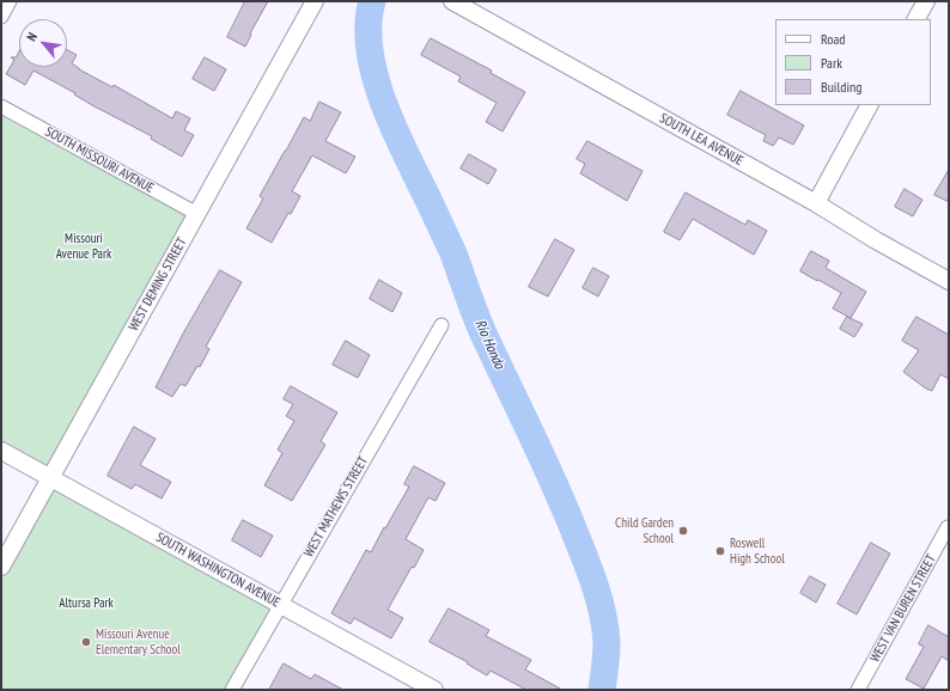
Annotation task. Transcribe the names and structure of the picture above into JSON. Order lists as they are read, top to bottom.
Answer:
{
  "streets": {
    "street": [
      "SOUTH LEA AVENUE",
      "SOUTH MISSOURI AVENUE",
      "WEST DEMING STREET",
      "WEST MATHEWS STREET",
      "SOUTH WASHINGTON AVENUE",
      "WEST VAN BUREN STREET"
    ]
  },
  "crossings": [
    ["SOUTH MISSOURI AVENUE", "WEST DEMING STREET"],
    ["WEST DEMING STREET", "SOUTH WASHINGTON AVENUE"],
    ["WEST MATHEWS STREET", "SOUTH WASHINGTON AVENUE"]
  ],
  "water": ["Rio Hondo"],
  "parks": ["Missouri Avenue Park", "Altursa Park"],
  "places": ["Child Garden School", "Roswell High School", "Missouri Avenue Elementary School"],
  "legend": ["Road", "Park", "Building"],
  "north": "top left"
}
